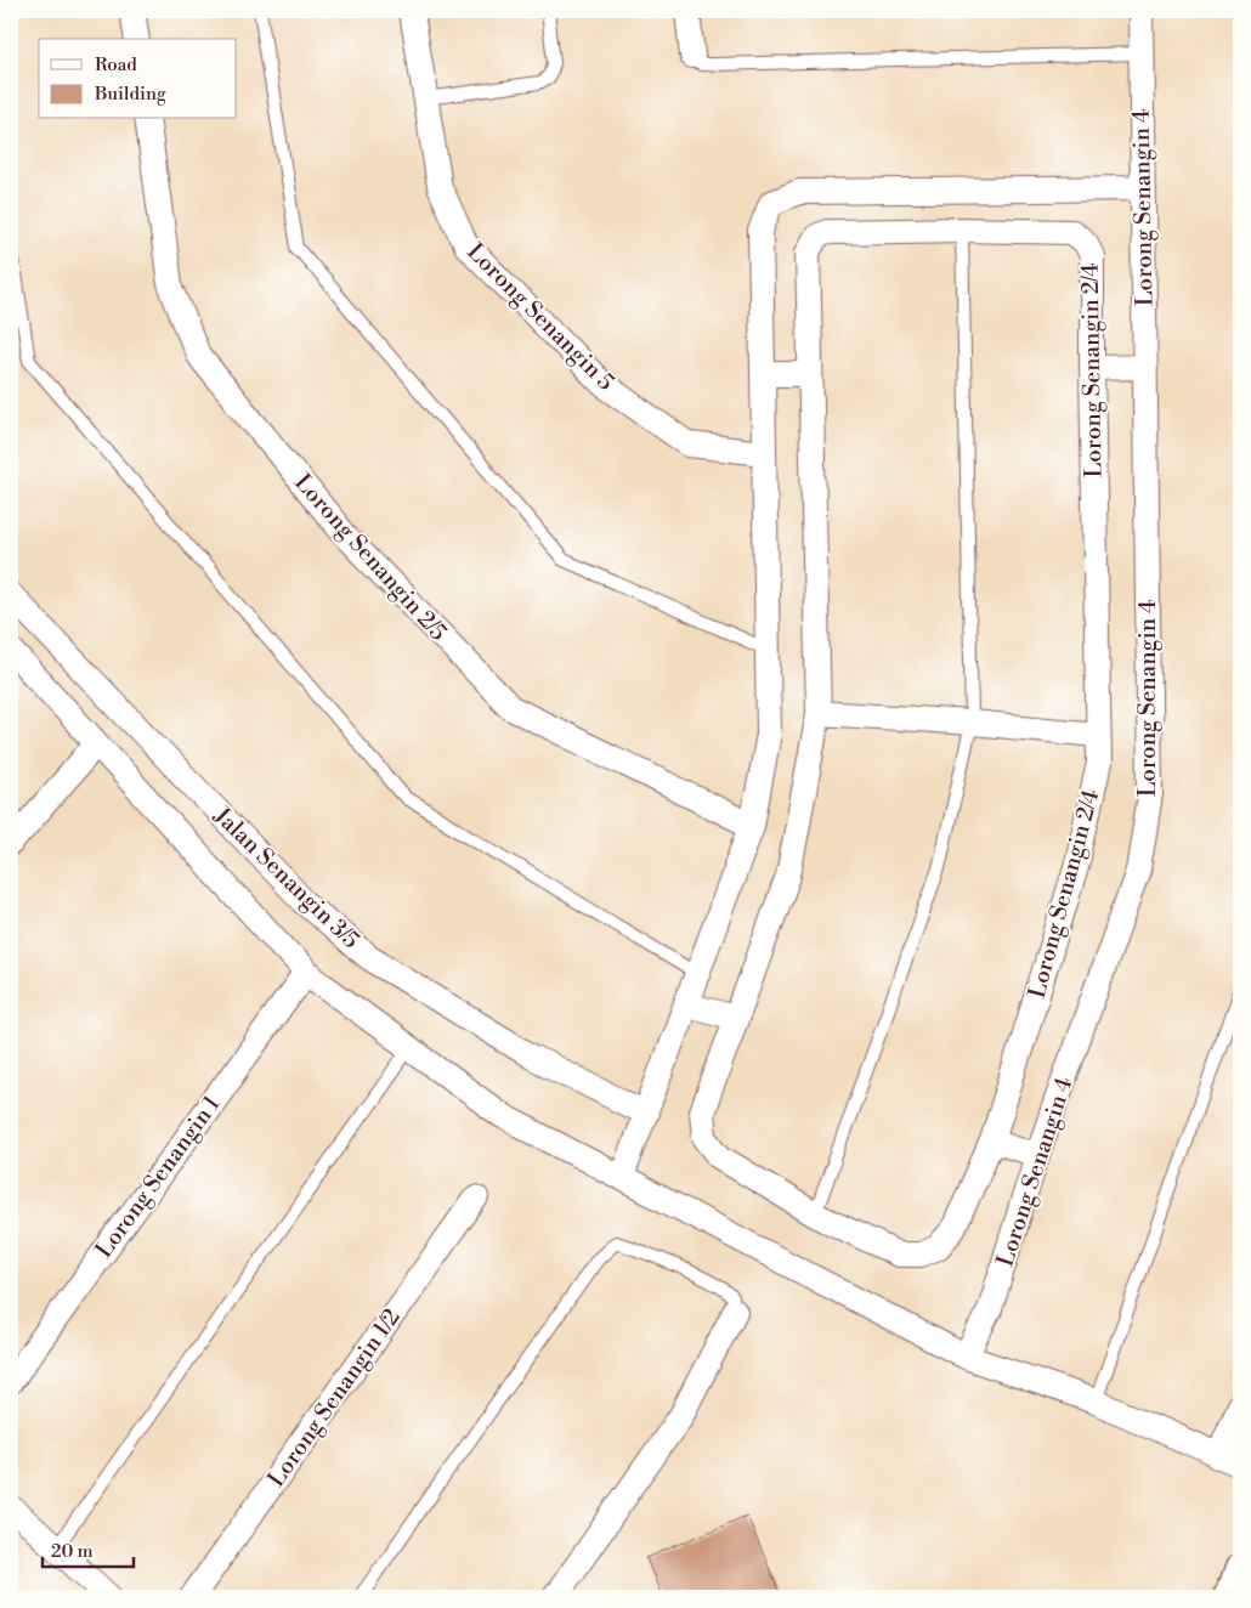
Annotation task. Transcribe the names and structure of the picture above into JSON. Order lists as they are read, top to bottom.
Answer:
{
  "streets": {
    "street": [
      "Lorong Senangin 4",
      "Lorong Senangin 5",
      "Lorong Senangin 2/4",
      "Lorong Senangin 2/5",
      "Jalan Senangin 3/5",
      "Lorong Senangin 1",
      "Lorong Senangin 1/2"
    ]
  },
  "legend": ["Road", "Building"],
  "scale_bar": "20 m"
}
